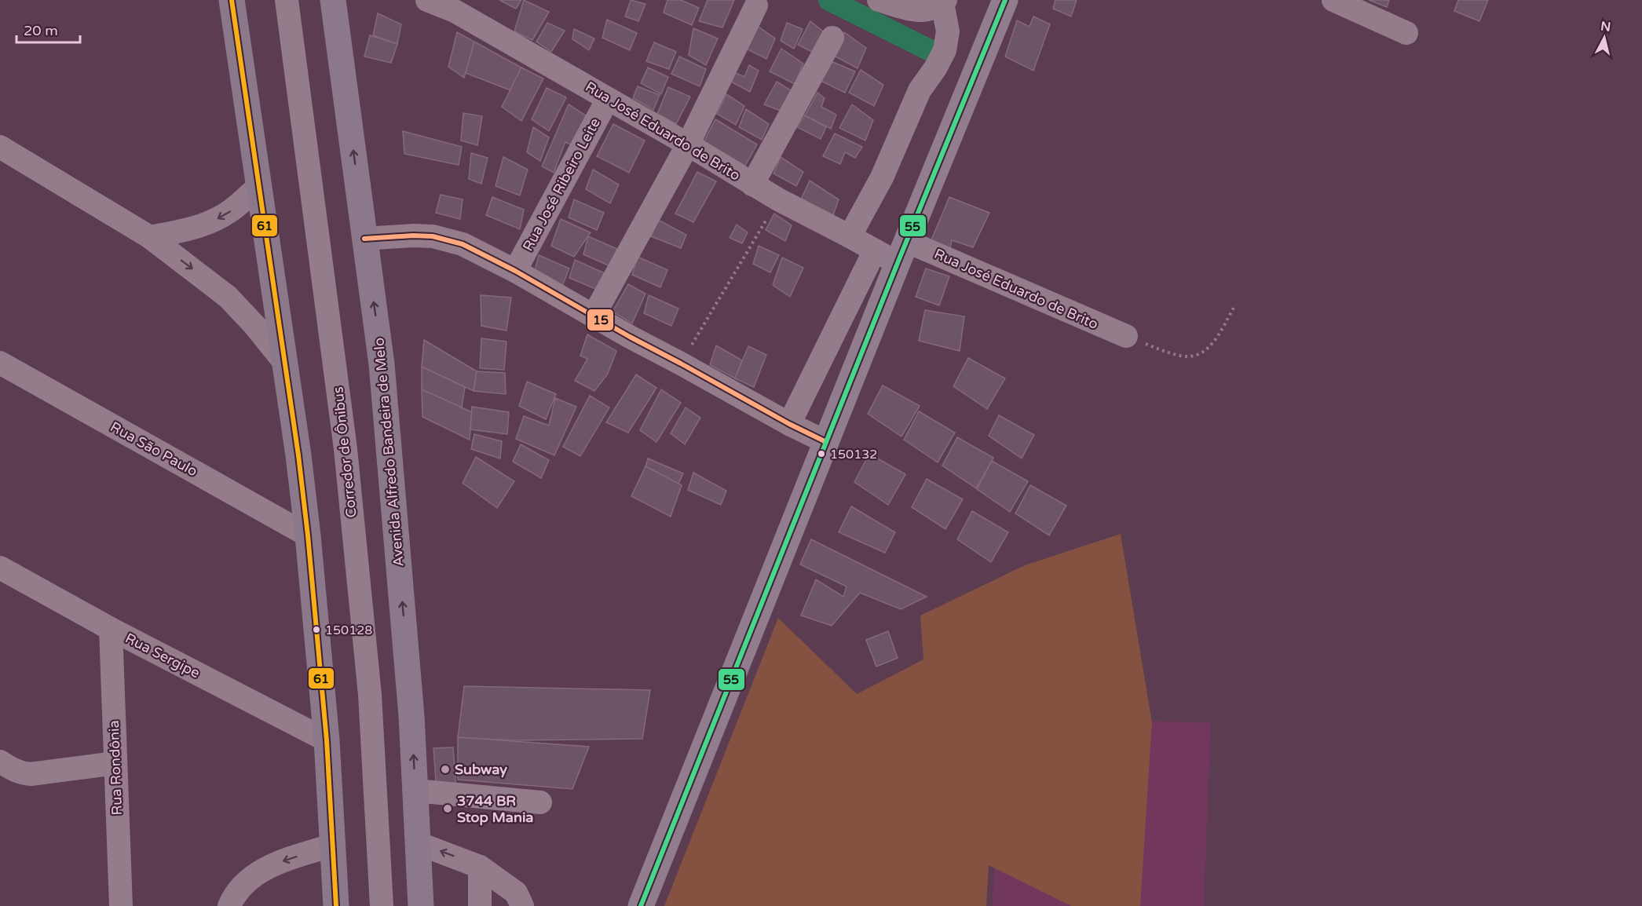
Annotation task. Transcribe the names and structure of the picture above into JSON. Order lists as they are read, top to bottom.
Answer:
{
  "streets": {
    "highway": ["Avenida Alfredo Bandeira de Melo"],
    "street": [
      "Rua José Eduardo de Brito",
      "Rua José Ribeiro Leite",
      "Rua São Paulo",
      "Corredor de Ônibus",
      "Rua Sergipe",
      "Rua Rondônia"
    ]
  },
  "crossings": [
    ["Rua José Eduardo de Brito", "Rua José Ribeiro Leite"],
    ["Rua Sergipe", "Rua Rondônia"]
  ],
  "places": [
    "150132",
    "150128",
    "Subway",
    "3744 BR Stop Mania"
  ],
  "lines": ["transit line 61", "transit line 55", "transit line 15"],
  "scale_bar": "20 m",
  "north": "top"
}
